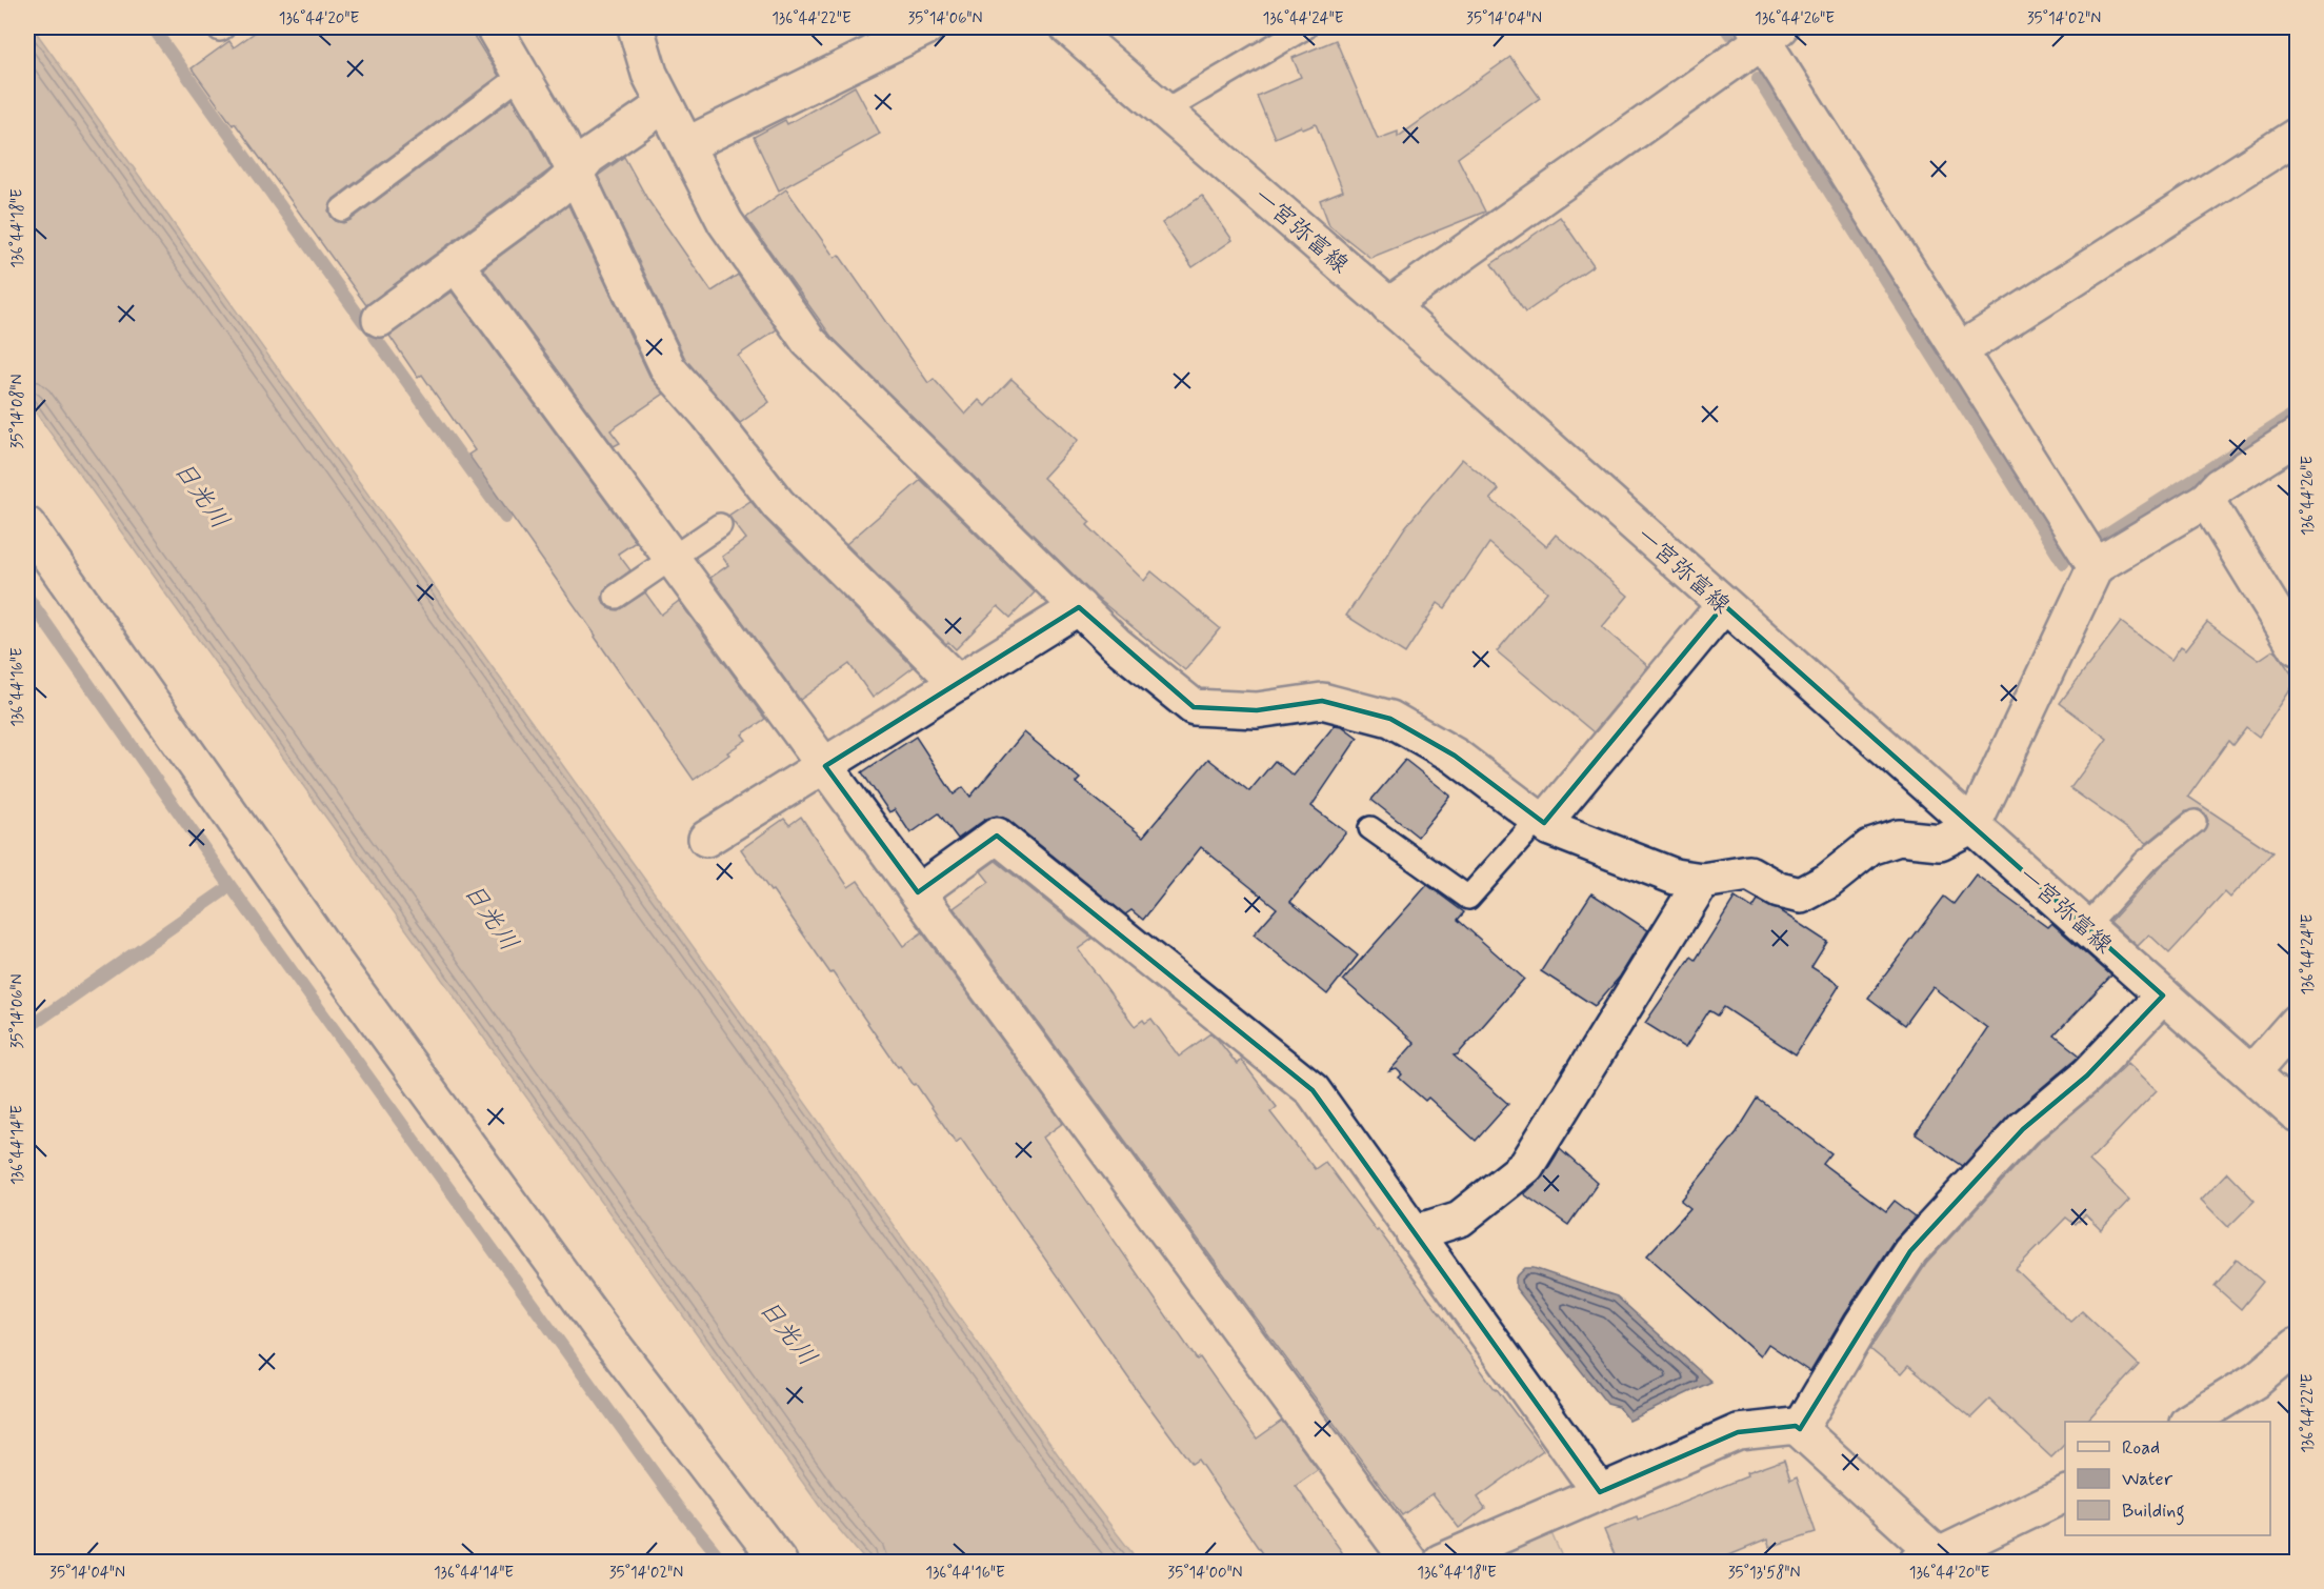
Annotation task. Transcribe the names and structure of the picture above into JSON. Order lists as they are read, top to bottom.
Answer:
{
  "streets": {
    "street": ["一宮弥富線"]
  },
  "water": ["日光川"],
  "legend": ["Road", "Water", "Building"],
  "coordinates": [
    "136°44'20\"E",
    "136°44'22\"E",
    "35°14'06\"N",
    "136°44'24\"E",
    "35°14'04\"N",
    "136°44'26\"E",
    "35°14'02\"N",
    "136°44'18\"E",
    "35°14'08\"N",
    "136°44'16\"E",
    "136°44'14\"E",
    "35°14'00\"N",
    "35°13'58\"N"
  ]
}
